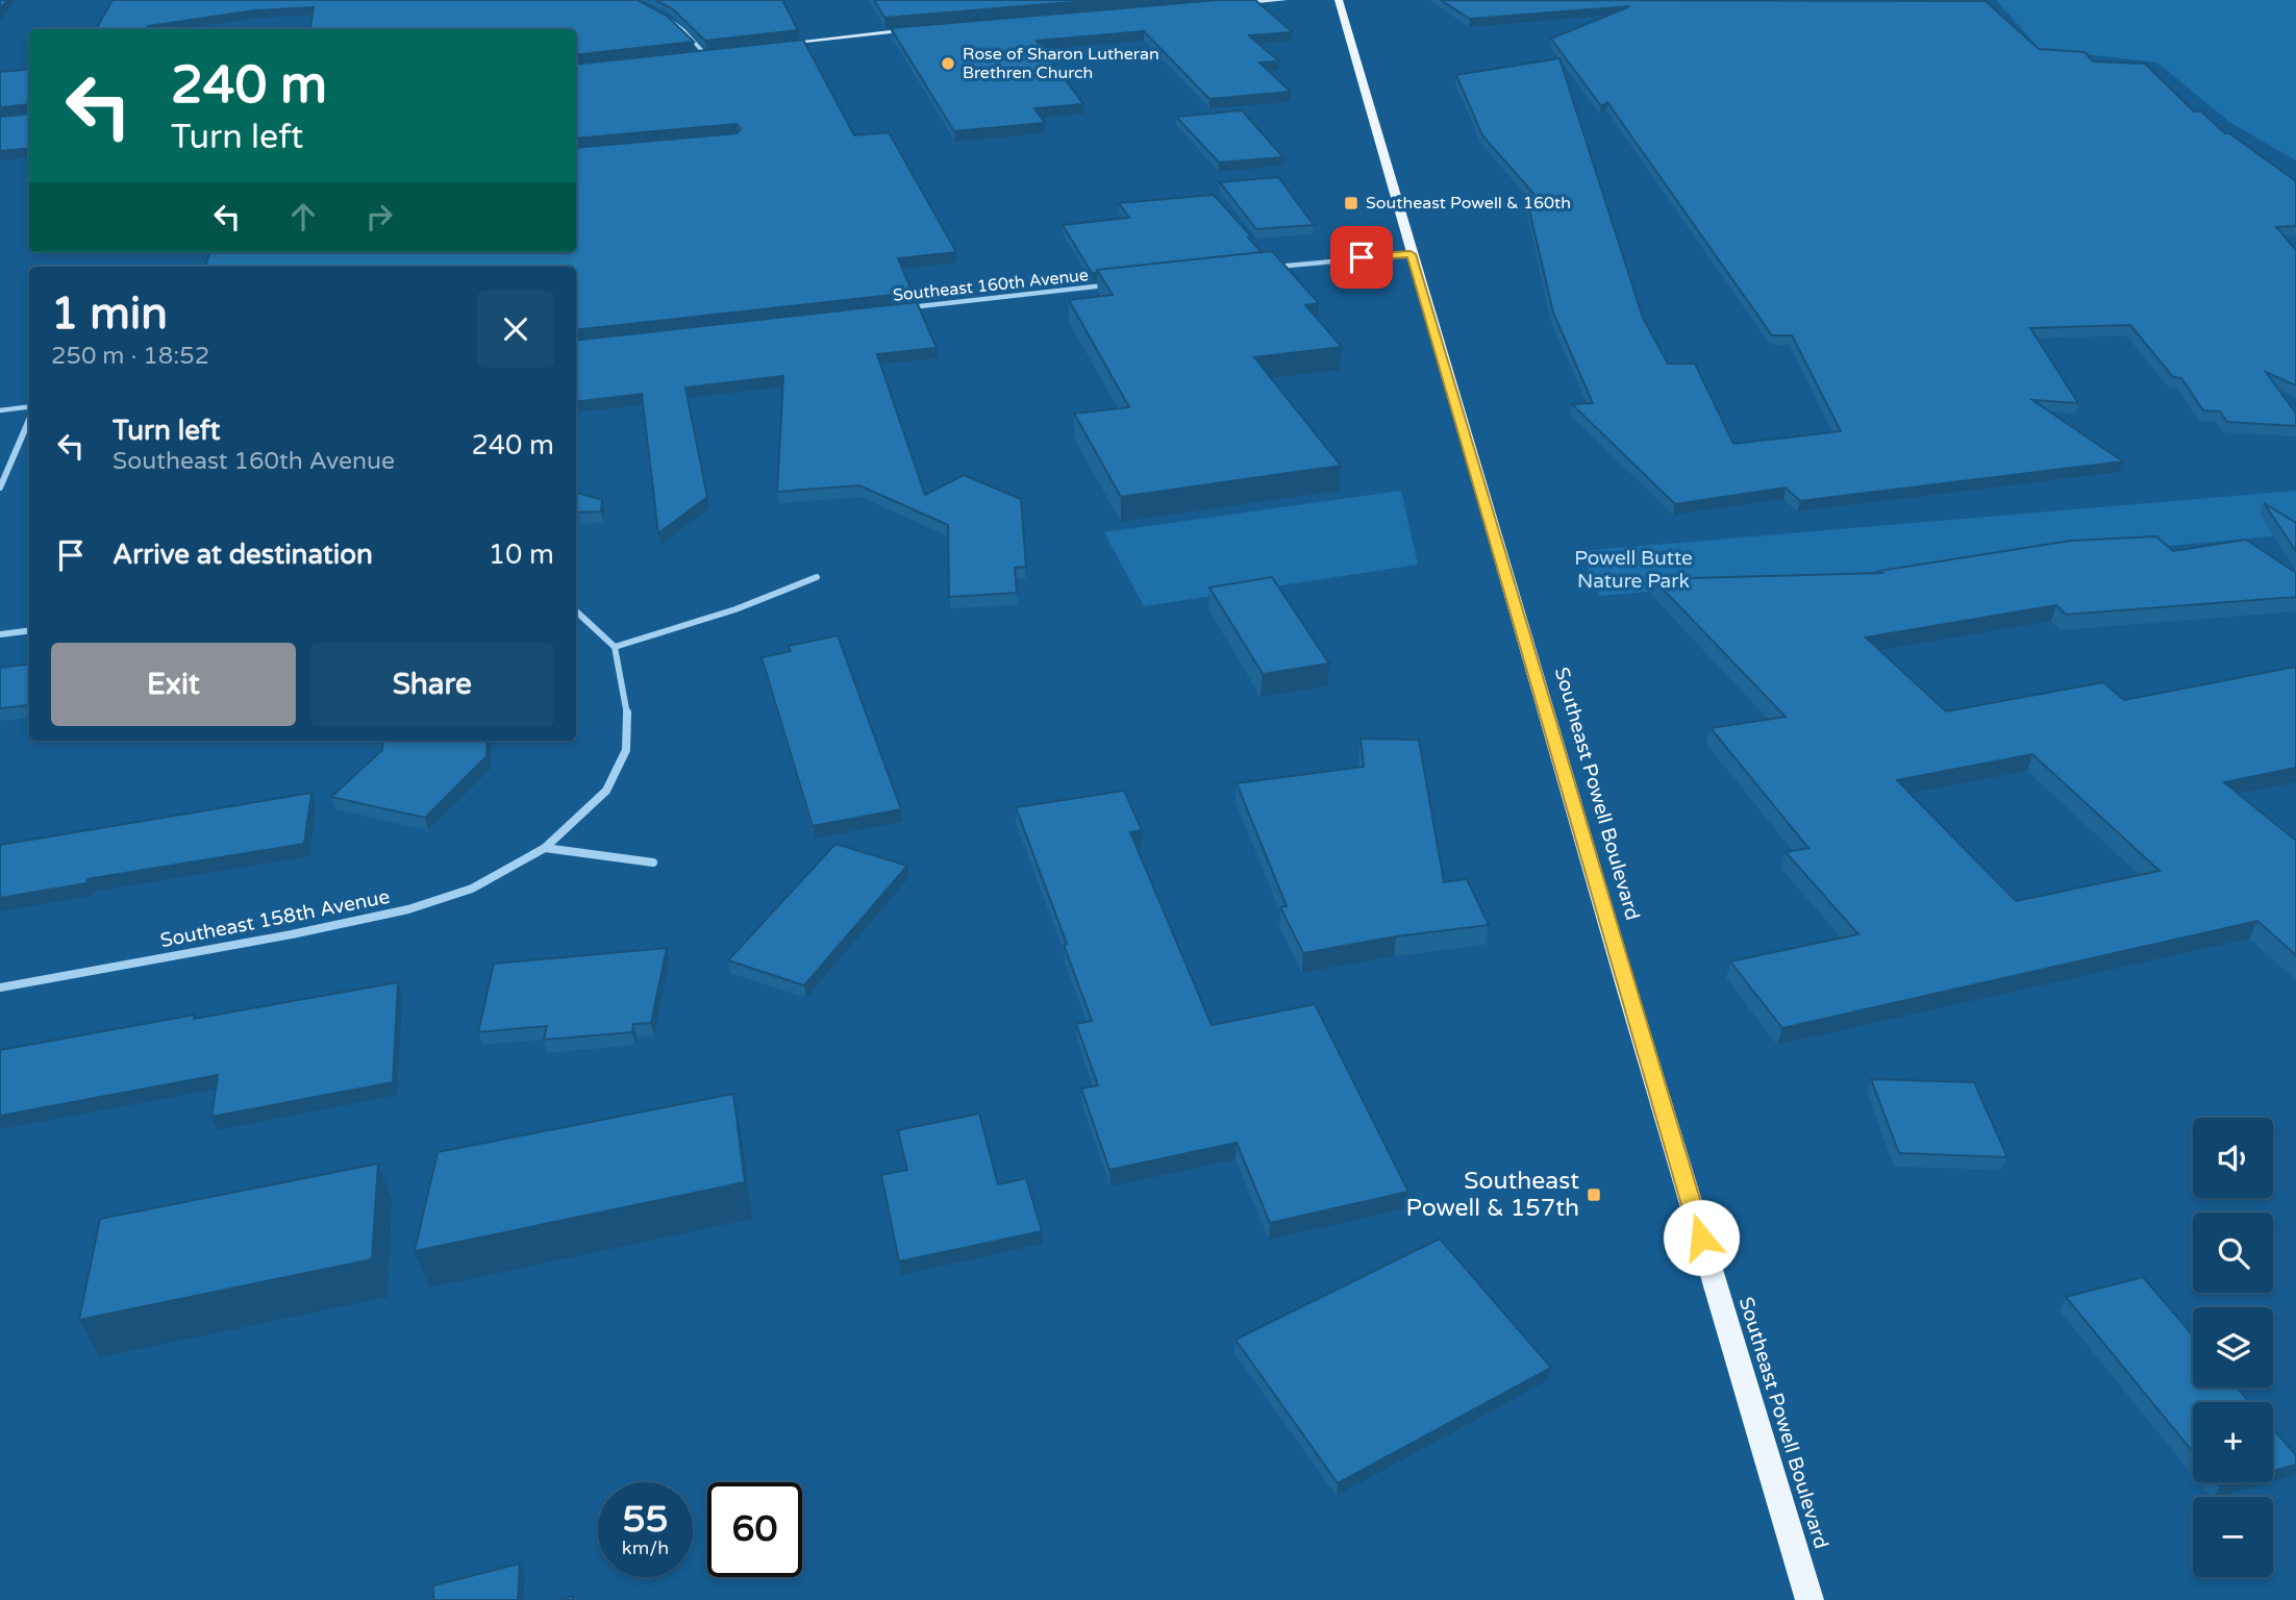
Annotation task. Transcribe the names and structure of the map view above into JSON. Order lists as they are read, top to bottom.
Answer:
{
  "streets": {
    "main road": ["Southeast Powell Boulevard"],
    "street": ["Southeast 160th Avenue", "Southeast 158th Avenue"]
  },
  "parks": ["Powell Butte Nature Park"],
  "places": {
    "other": ["Rose of Sharon Lutheran Brethren Church"],
    "transit": ["Southeast Powell & 160th", "Southeast Powell & 157th"]
  },
  "page": {
    "turn": ["240 m", "Turn left"],
    "heading": ["1 min", "250 m · 18:52"],
    "list": [
      {
        "name": "Turn left",
        "note": "Southeast 160th Avenue",
        "value": "240 m"
      },
      {
        "name": "Arrive at destination",
        "value": "10 m"
      }
    ],
    "buttons": ["Exit", "Share"],
    "map_buttons": ["+", "−"],
    "speed": "55 km/h",
    "limit": "60"
  }
}
